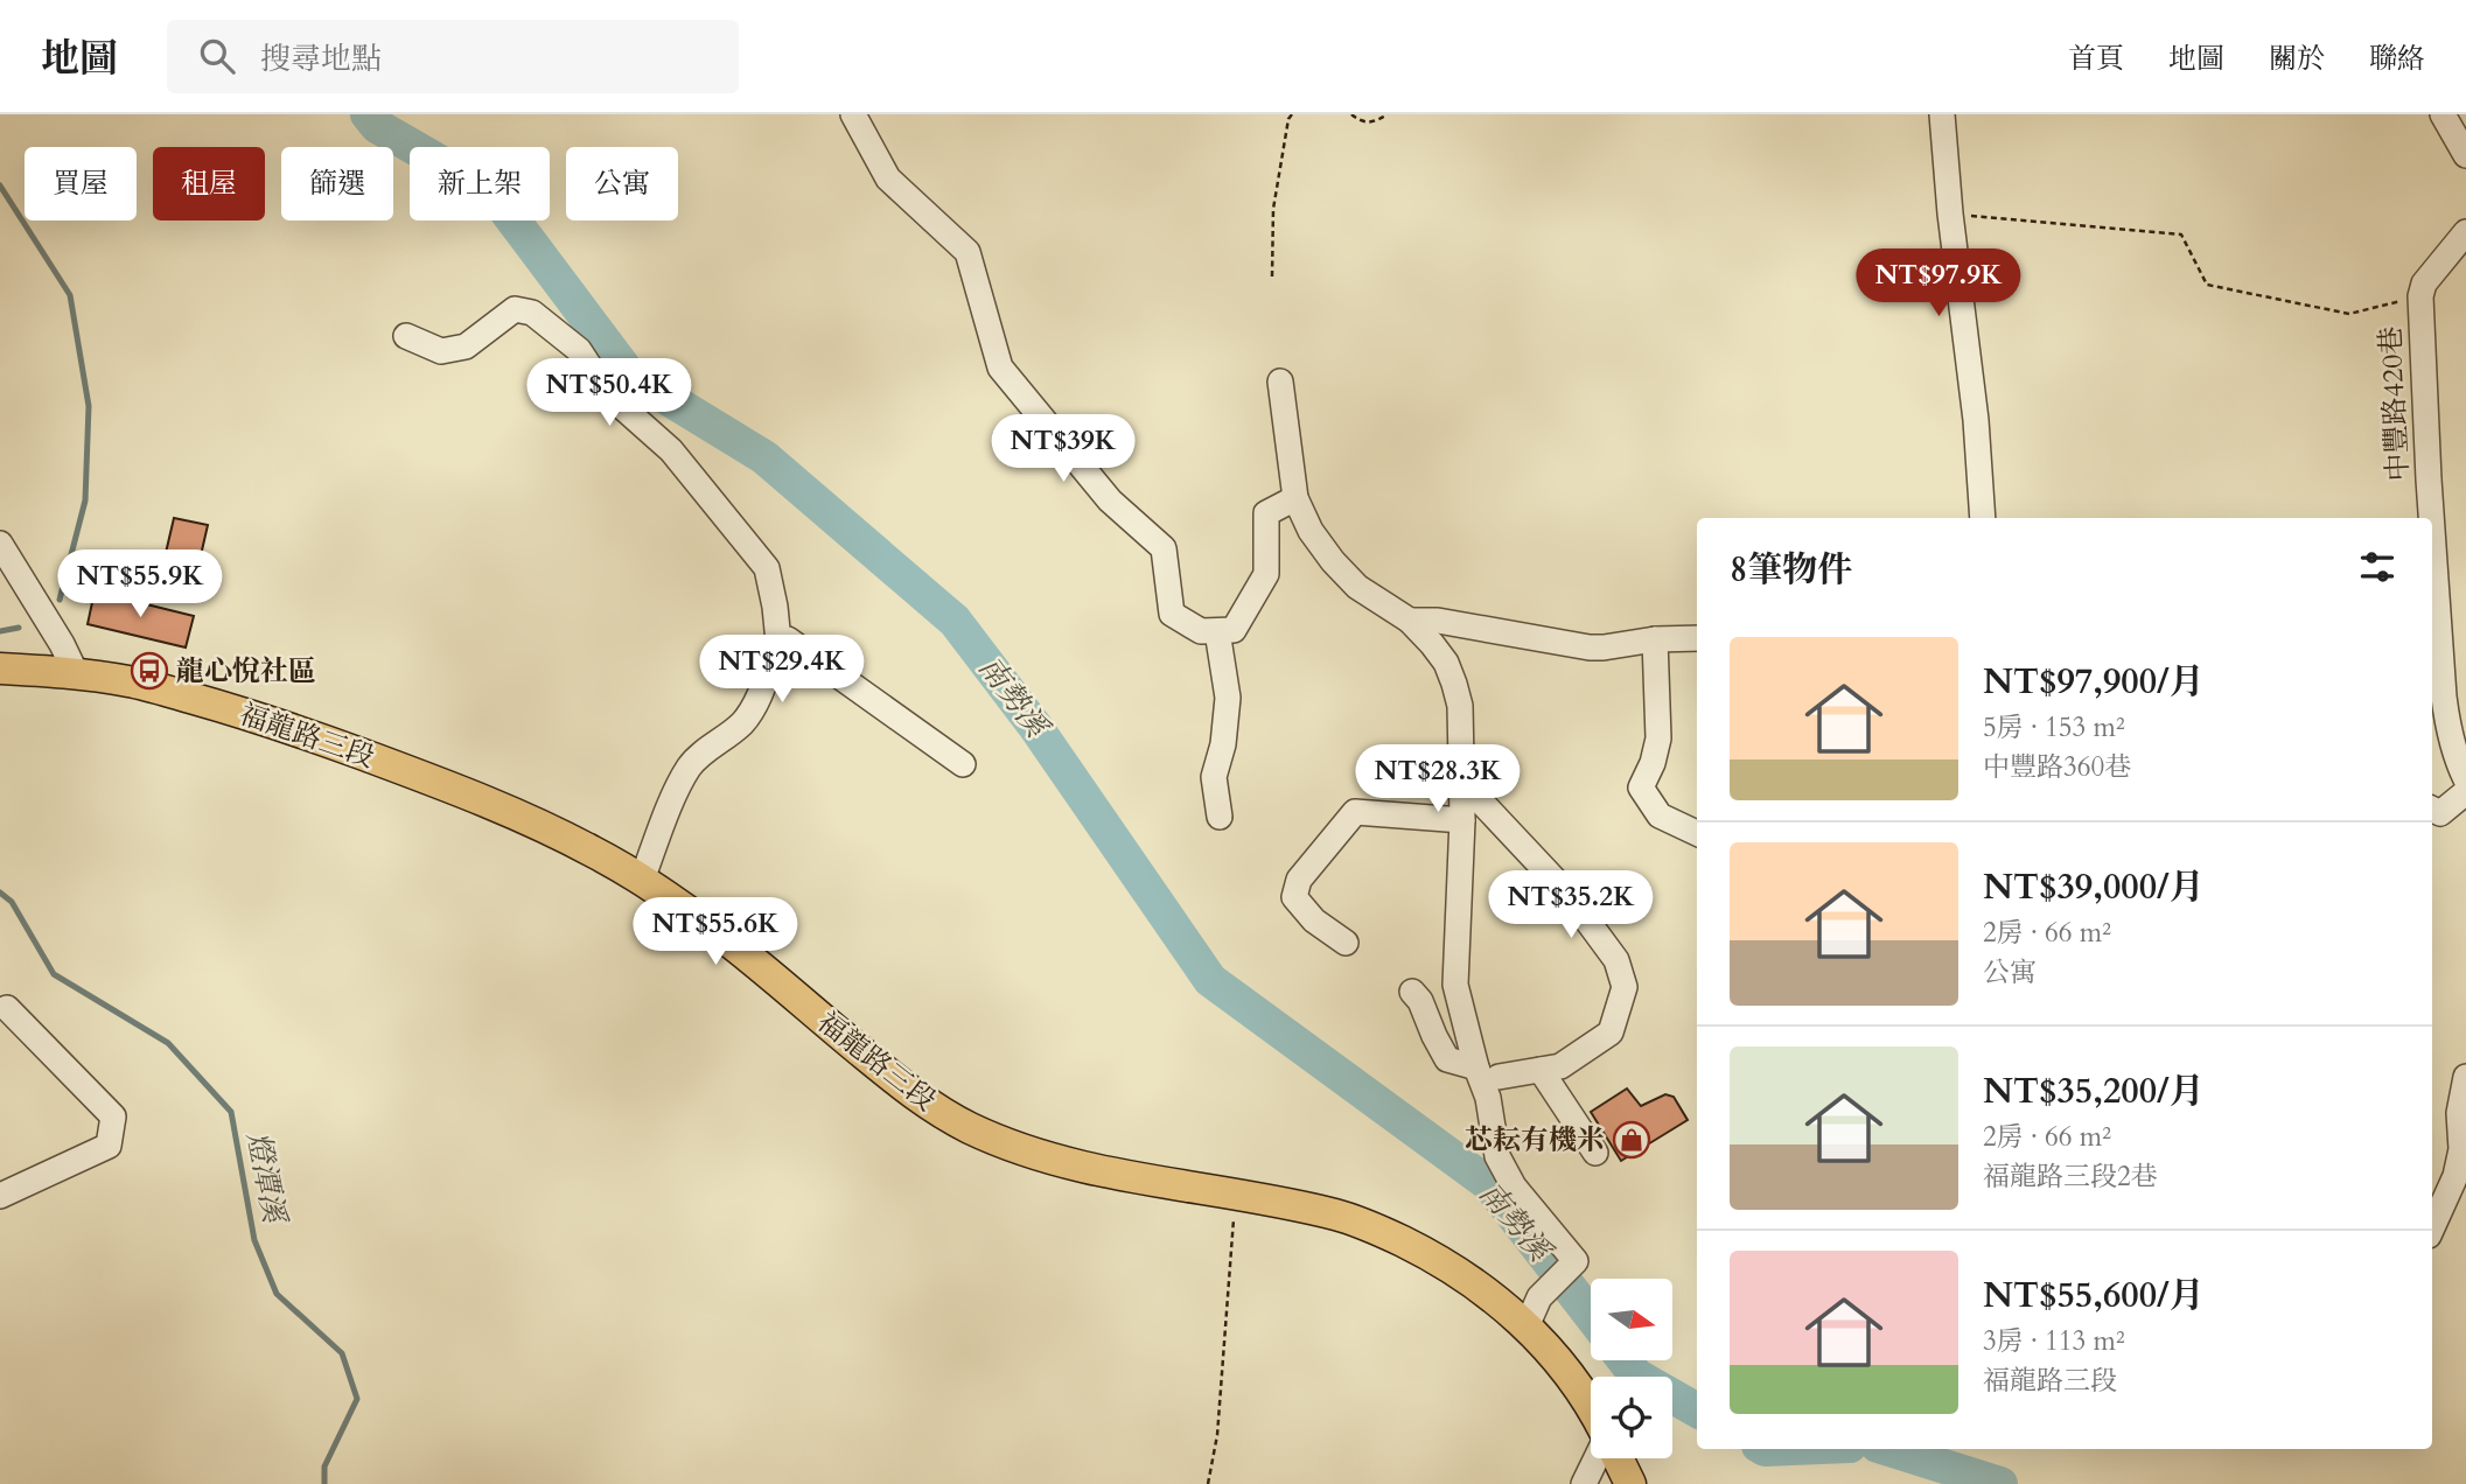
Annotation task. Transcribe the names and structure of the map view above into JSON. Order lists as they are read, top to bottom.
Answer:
{
  "streets": {
    "main road": ["福龍路三段"],
    "street": ["中豐路420巷"]
  },
  "water": ["南勢溪", "燈潭溪"],
  "places": {
    "bus stop": ["龍心悅社區"],
    "shop": ["芯耘有機米"]
  },
  "north": "right",
  "page": {
    "header": "地圖",
    "search": "搜尋地點",
    "nav": [
      "首頁",
      "地圖",
      "關於",
      "聯絡"
    ],
    "chip": [
      "買屋",
      "租屋",
      "篩選",
      "新上架",
      "公寓"
    ],
    "price": [
      "NT$97.9K",
      "NT$50.4K",
      "NT$39K",
      "NT$55.9K",
      "NT$29.4K",
      "NT$28.3K",
      "NT$35.2K",
      "NT$55.6K"
    ],
    "heading": "8筆物件",
    "list": [
      {
        "name": "NT$97,900/月",
        "note": "5房 · 153 m² · 中豐路360巷"
      },
      {
        "name": "NT$39,000/月",
        "note": "2房 · 66 m² · 公寓"
      },
      {
        "name": "NT$35,200/月",
        "note": "2房 · 66 m² · 福龍路三段2巷"
      },
      {
        "name": "NT$55,600/月",
        "note": "3房 · 113 m² · 福龍路三段"
      }
    ]
  }
}
